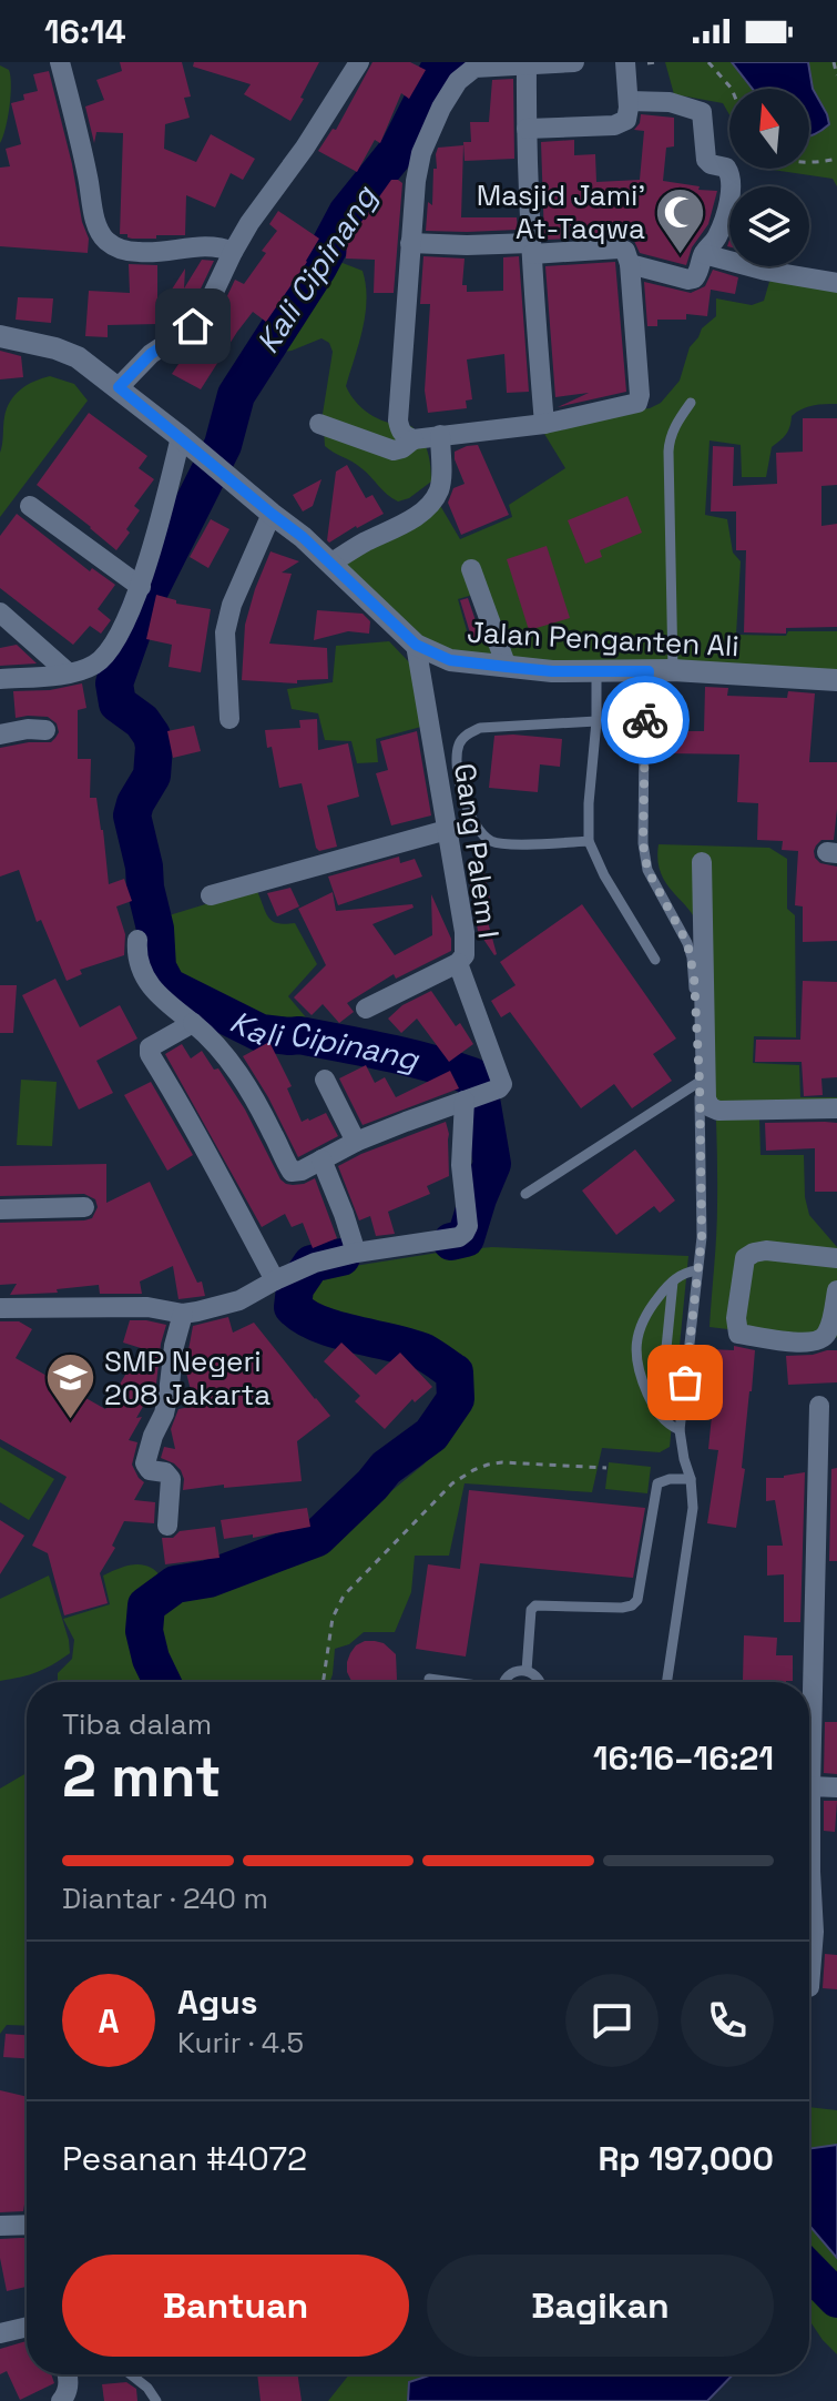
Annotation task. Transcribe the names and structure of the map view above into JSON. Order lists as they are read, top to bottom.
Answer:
{
  "streets": {
    "street": ["Jalan Penganten Ali", "Gang Palem I"]
  },
  "crossings": [
    ["Jalan Penganten Ali", "Gang Palem I"]
  ],
  "water": ["Kali Cipinang"],
  "places": {
    "mosque": ["Masjid Jami' At-Taqwa"],
    "school or university": ["SMP Negeri 208 Jakarta"]
  },
  "north": "top",
  "page": {
    "status": "16:14",
    "heading": ["2 mnt", "Tiba dalam", "16:16–16:21"],
    "panel": [
      "Agus",
      "Kurir · 4.5",
      "Pesanan #4072",
      "Rp 197,000"
    ],
    "bar": "Diantar · 240 m",
    "round": "A",
    "buttons": ["Bantuan", "Bagikan"]
  }
}
